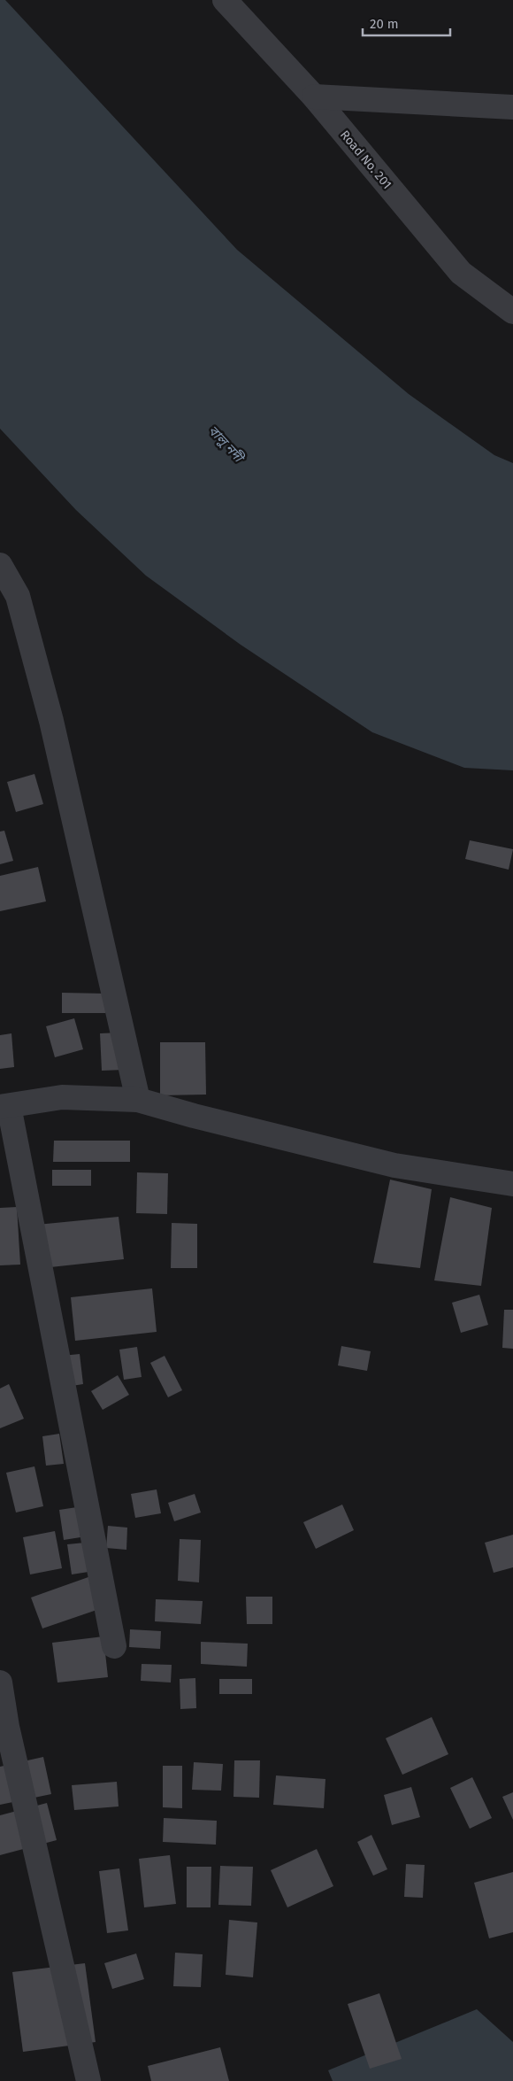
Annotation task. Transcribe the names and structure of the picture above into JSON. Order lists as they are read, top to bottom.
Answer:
{
  "streets": {
    "street": ["Road No. 201"]
  },
  "water": ["বালু নদী"],
  "scale_bar": "20 m"
}
